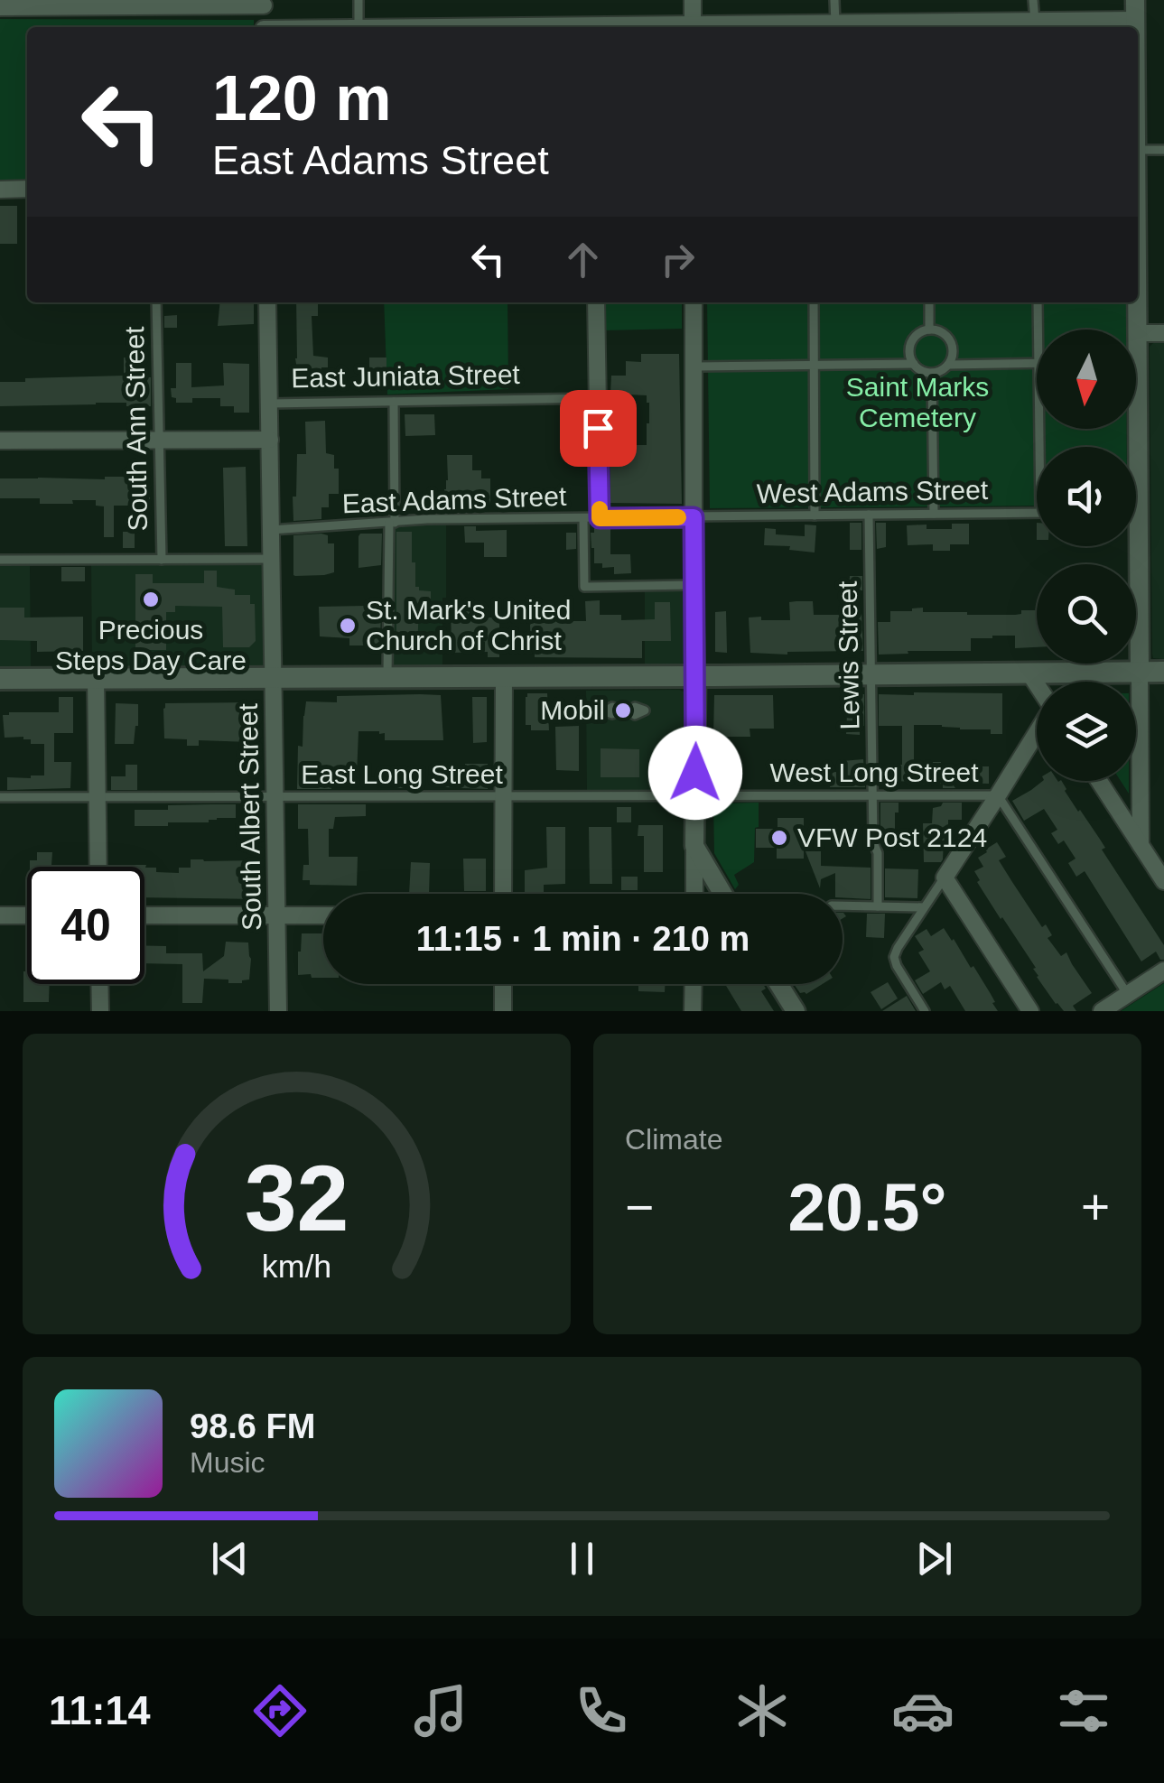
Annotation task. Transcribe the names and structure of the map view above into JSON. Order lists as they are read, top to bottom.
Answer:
{
  "streets": {
    "street": ["South Albert Street"],
    "lane": [
      "East Juniata Street",
      "South Ann Street",
      "West Adams Street",
      "East Adams Street",
      "Lewis Street",
      "West Long Street",
      "East Long Street"
    ]
  },
  "crossings": [
    ["East Juniata Street", "South Albert Street"],
    ["West Adams Street", "East Adams Street"],
    ["West Adams Street", "Lewis Street"],
    ["East Adams Street", "South Albert Street"],
    ["Lewis Street", "West Long Street"],
    ["West Long Street", "East Long Street"],
    ["East Long Street", "South Albert Street"]
  ],
  "parks": ["Saint Marks Cemetery"],
  "places": [
    "Precious Steps Day Care",
    "St. Mark's United Church of Christ",
    "Mobil",
    "VFW Post 2124"
  ],
  "north": "bottom",
  "page": {
    "turn": ["120 m", "East Adams Street"],
    "limit": "40",
    "trip": "11:15 · 1 min · 210 m",
    "tile": "Climate",
    "heat": ["−", "20.5°", "+"],
    "song": ["98.6 FM", "Music"],
    "tabs": "11:14",
    "gauge": ["32", "km/h"]
  }
}
